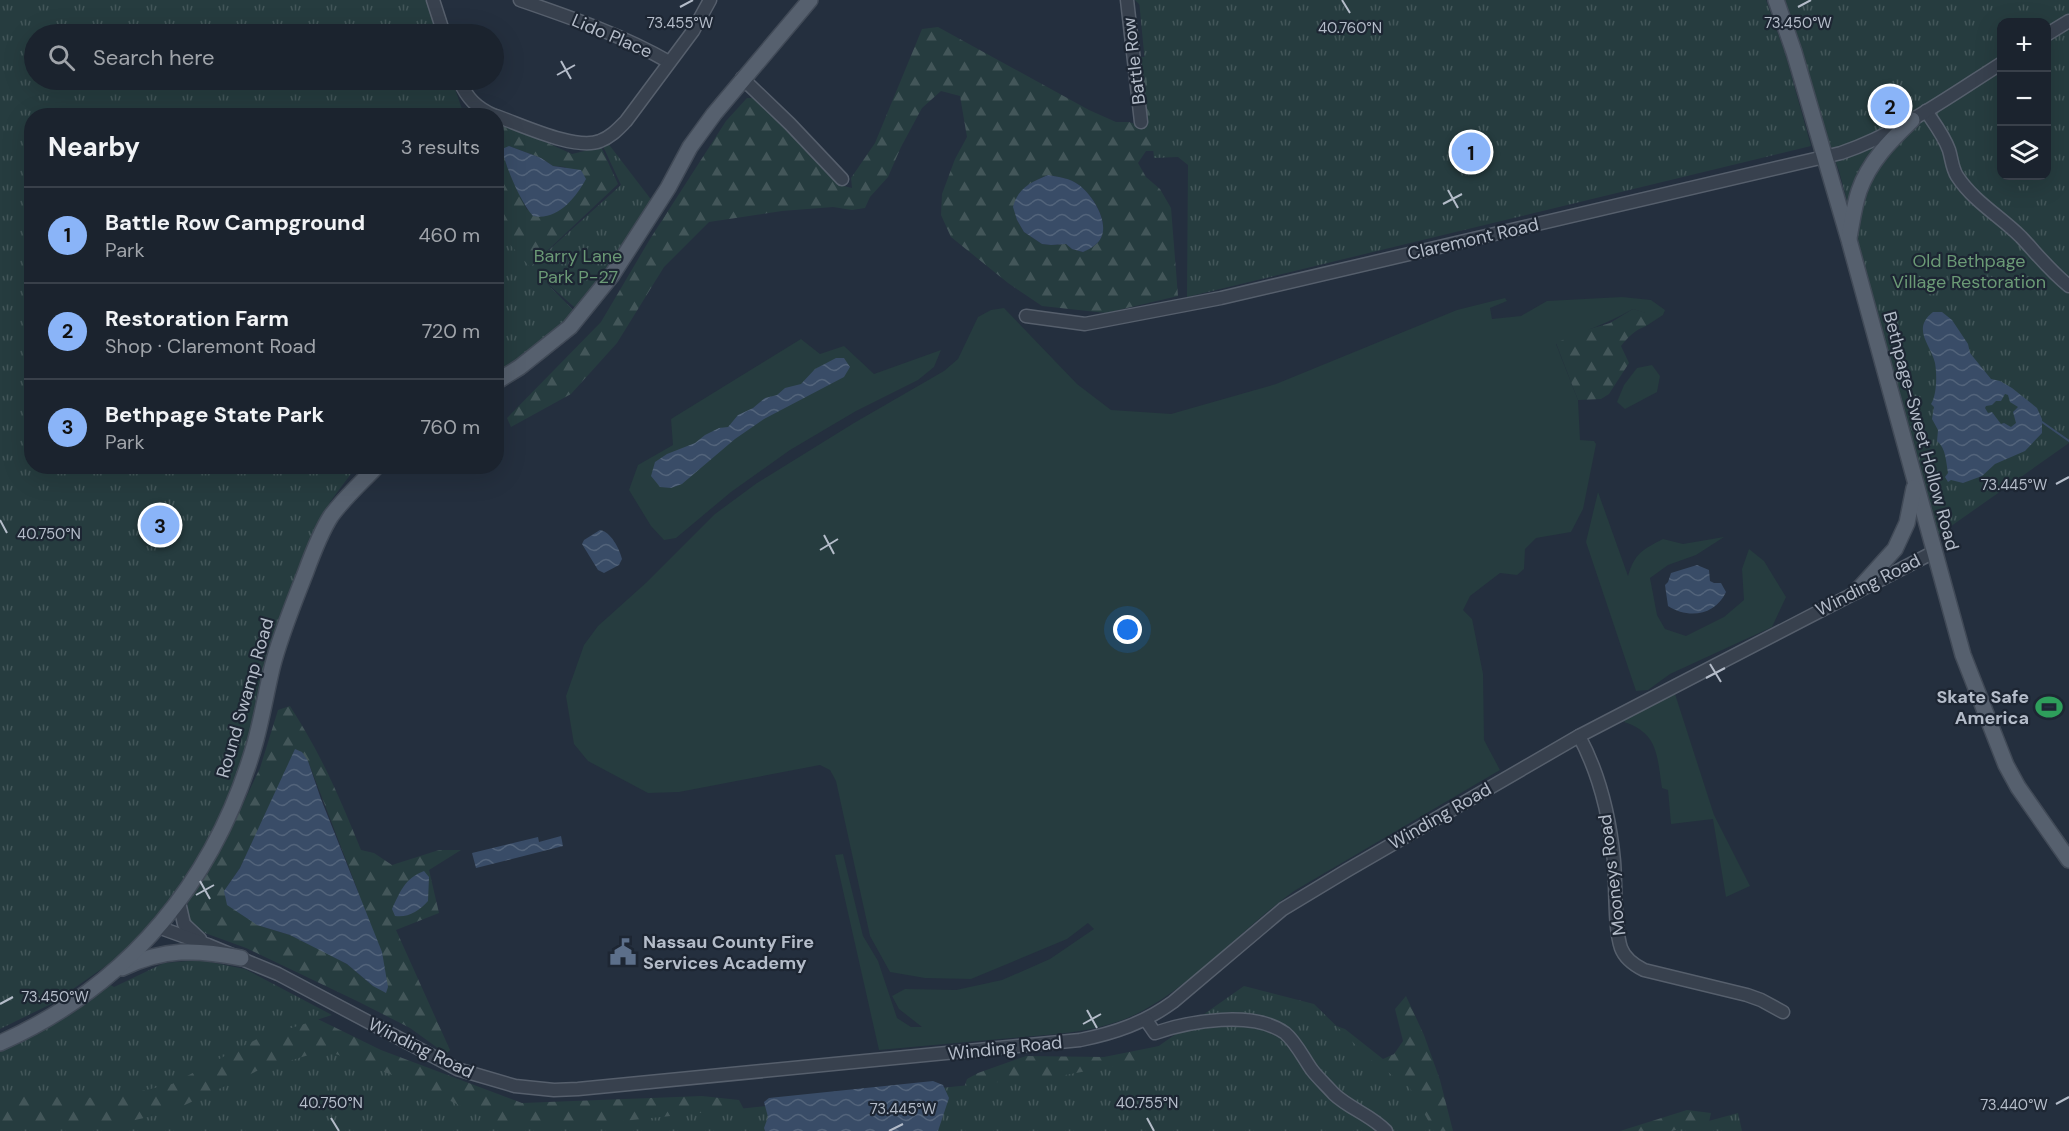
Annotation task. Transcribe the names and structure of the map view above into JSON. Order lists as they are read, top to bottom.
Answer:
{
  "streets": {
    "main road": ["Bethpage-Sweet Hollow Road", "Round Swamp Road"],
    "street": [
      "Lido Place",
      "Battle Row",
      "Claremont Road",
      "Winding Road",
      "Mooneys Road"
    ]
  },
  "crossings": [
    ["Claremont Road", "Bethpage-Sweet Hollow Road"],
    ["Bethpage-Sweet Hollow Road", "Winding Road"],
    ["Winding Road", "Round Swamp Road"],
    ["Winding Road", "Mooneys Road"]
  ],
  "parks": ["Barry Lane Park P-27", "Old Bethpage Village Restoration"],
  "places": {
    "sports": ["Skate Safe America"],
    "public building": ["Nassau County Fire Services Academy"]
  },
  "page": {
    "map_buttons": ["+", "−"],
    "search": "Search here",
    "pins": ["2", "1", "3"],
    "heading": ["Nearby", "3 results"],
    "list": [
      {
        "mark": "1",
        "name": "Battle Row Campground",
        "note": "Park",
        "value": "460 m"
      },
      {
        "mark": "2",
        "name": "Restoration Farm",
        "note": "Shop · Claremont Road",
        "value": "720 m"
      },
      {
        "mark": "3",
        "name": "Bethpage State Park",
        "note": "Park",
        "value": "760 m"
      }
    ]
  },
  "coordinates": [
    "73.455°W",
    "73.450°W",
    "40.760°N",
    "73.445°W",
    "40.750°N",
    "40.755°N",
    "73.440°W"
  ]
}
